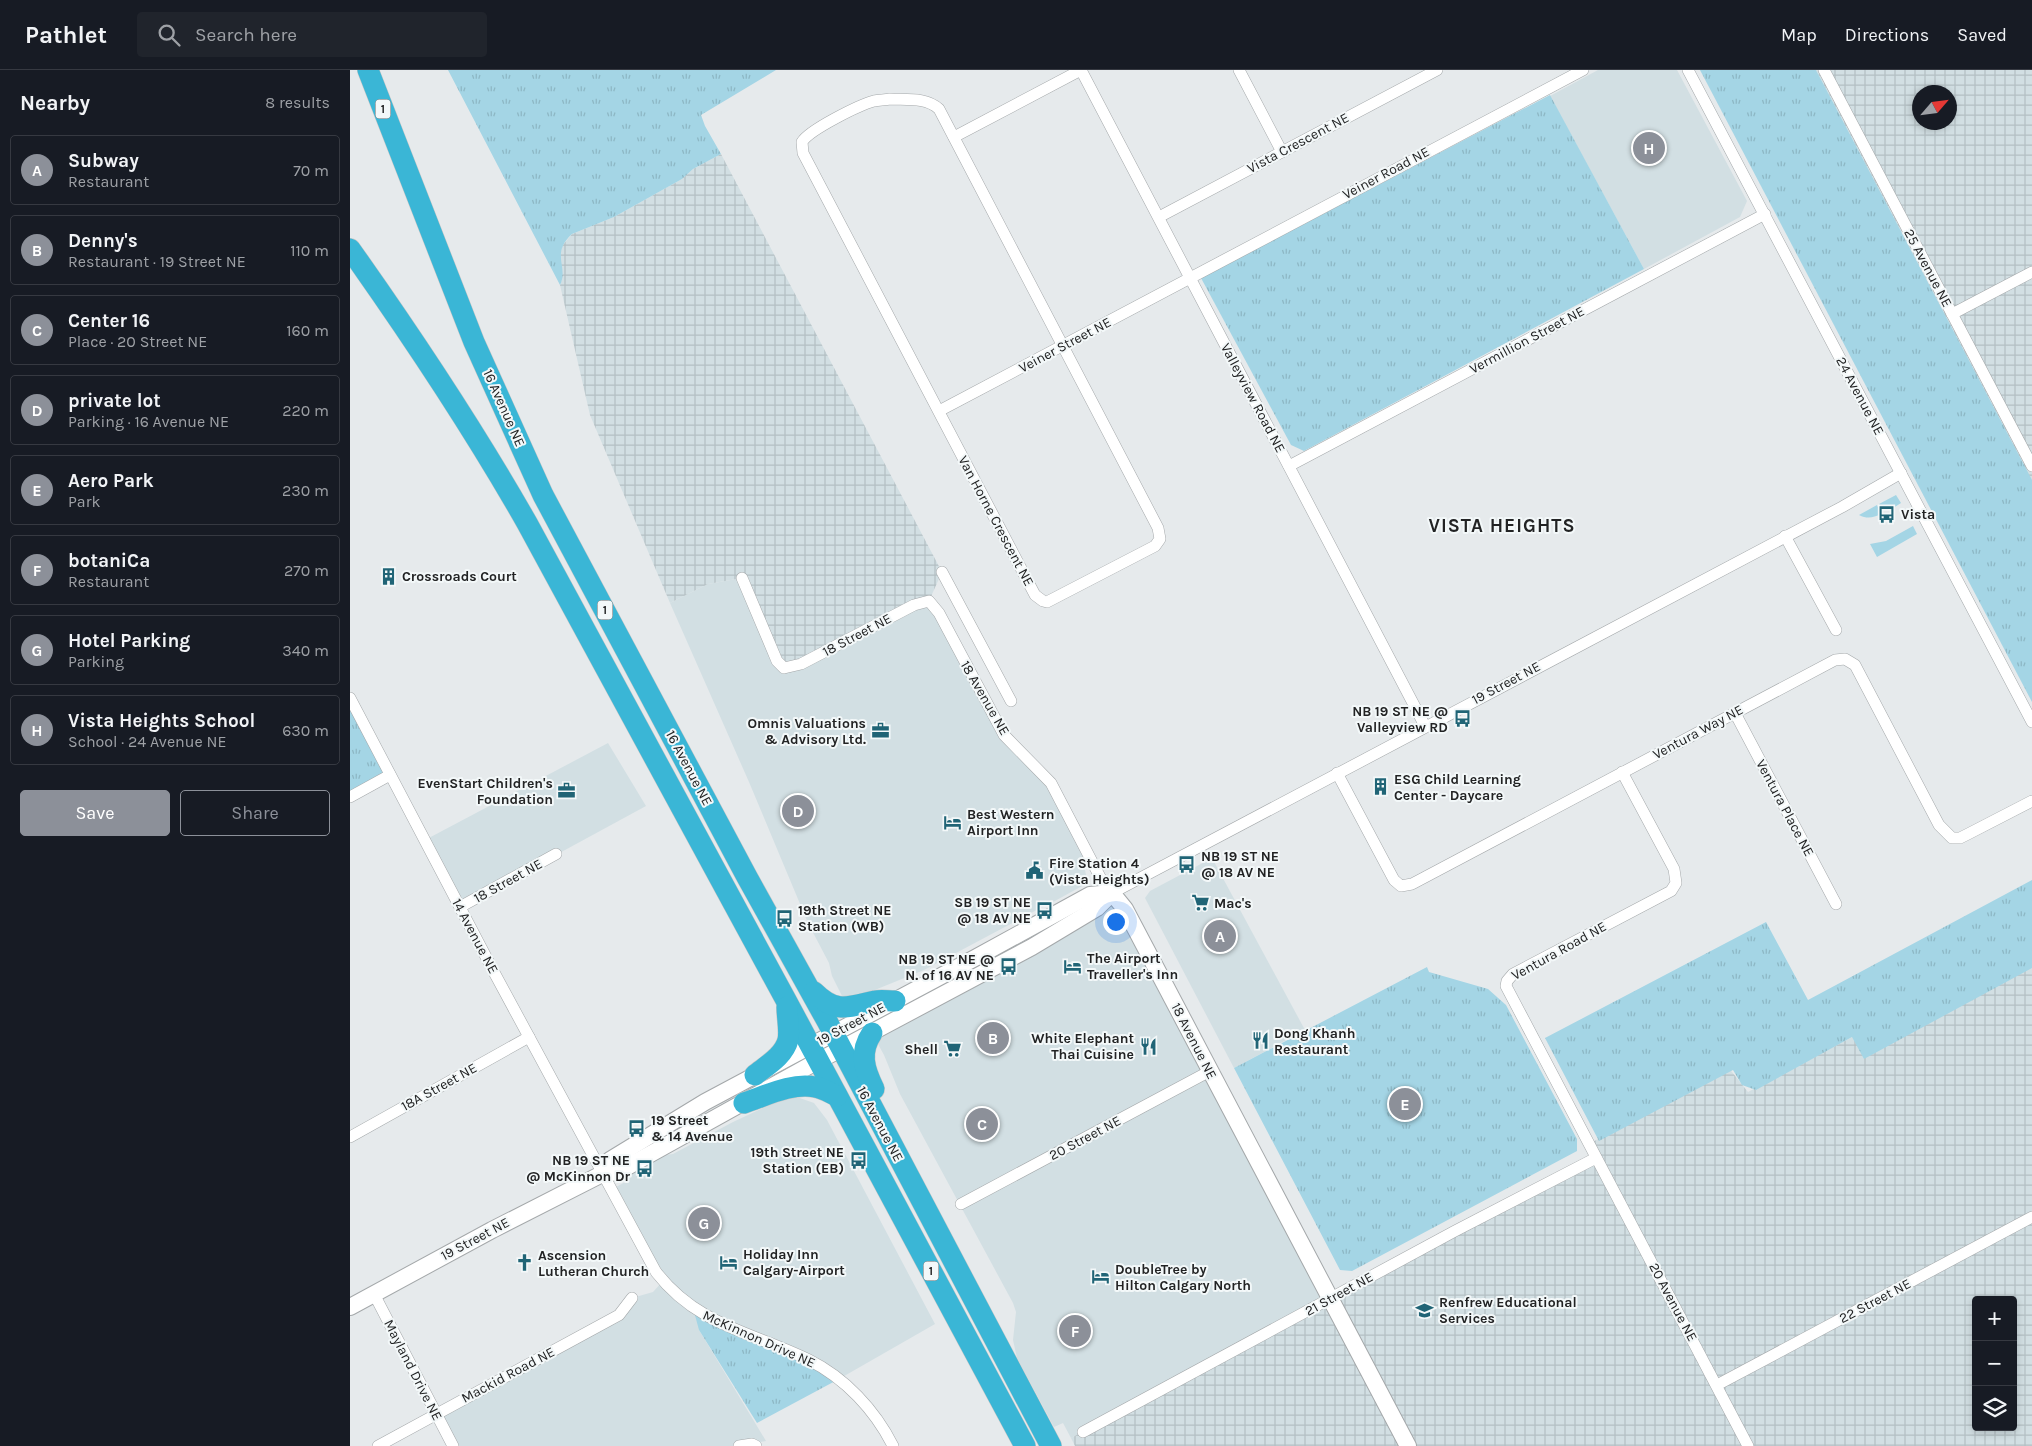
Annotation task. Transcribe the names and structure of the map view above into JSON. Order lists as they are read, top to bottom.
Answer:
{
  "streets": {
    "highway": ["1", "16 Avenue NE"],
    "street": [
      "Vista Crescent NE",
      "Veiner Road NE",
      "25 Avenue NE",
      "Vermillion Street NE",
      "Veiner Street NE",
      "24 Avenue NE",
      "Valleyview Road NE",
      "Van Horne Crescent NE",
      "18 Street NE",
      "19 Street NE",
      "18 Avenue NE",
      "Ventura Way NE",
      "Ventura Place NE",
      "14 Avenue NE",
      "Ventura Road NE",
      "18A Street NE",
      "20 Street NE",
      "21 Street NE",
      "22 Street NE",
      "20 Avenue NE",
      "McKinnon Drive NE",
      "Mayland Drive NE",
      "Mackid Road NE"
    ]
  },
  "crossings": [
    ["Vista Crescent NE", "Valleyview Road NE"],
    ["Veiner Road NE", "Veiner Street NE"],
    ["Veiner Road NE", "Valleyview Road NE"],
    ["Vermillion Street NE", "24 Avenue NE"],
    ["Vermillion Street NE", "Valleyview Road NE"],
    ["Veiner Street NE", "Valleyview Road NE"],
    ["Veiner Street NE", "Van Horne Crescent NE"],
    ["24 Avenue NE", "19 Street NE"],
    ["Valleyview Road NE", "19 Street NE"],
    ["16 Avenue NE", "19 Street NE"],
    ["18 Street NE", "18 Avenue NE"],
    ["18 Street NE", "14 Avenue NE"],
    ["19 Street NE", "18 Avenue NE"],
    ["19 Street NE", "Ventura Way NE"],
    ["19 Street NE", "14 Avenue NE"],
    ["19 Street NE", "McKinnon Drive NE"],
    ["19 Street NE", "Mayland Drive NE"],
    ["18 Avenue NE", "20 Street NE"],
    ["18 Avenue NE", "21 Street NE"],
    ["Ventura Way NE", "Ventura Place NE"],
    ["Ventura Way NE", "Ventura Road NE"],
    ["14 Avenue NE", "18A Street NE"],
    ["14 Avenue NE", "McKinnon Drive NE"],
    ["Ventura Road NE", "21 Street NE"],
    ["Ventura Road NE", "20 Avenue NE"],
    ["21 Street NE", "20 Avenue NE"],
    ["22 Street NE", "20 Avenue NE"],
    ["Mayland Drive NE", "Mackid Road NE"]
  ],
  "districts": ["VISTA HEIGHTS"],
  "places": {
    "bus stop": [
      "Vista",
      "NB 19 ST NE @ Valleyview RD",
      "NB 19 ST NE @ 18 AV NE",
      "SB 19 ST NE @ 18 AV NE",
      "19th Street NE Station (WB)",
      "NB 19 ST NE @ N. of 16 AV NE",
      "19 Street & 14 Avenue",
      "19th Street NE Station (EB)",
      "NB 19 ST NE @ McKinnon Dr"
    ],
    "building": ["Crossroads Court", "ESG Child Learning Center - Daycare"],
    "office": ["Omnis Valuations & Advisory Ltd.", "EvenStart Children's Foundation"],
    "hotel": [
      "Best Western Airport Inn",
      "The Airport Traveller's Inn",
      "Holiday Inn Calgary-Airport",
      "DoubleTree by Hilton Calgary North"
    ],
    "public building": ["Fire Station 4 (Vista Heights)"],
    "supermarket": ["Mac's", "Shell"],
    "restaurant": ["Dong Khanh Restaurant", "White Elephant Thai Cuisine"],
    "church": ["Ascension Lutheran Church"],
    "school or university": ["Renfrew Educational Services"]
  },
  "north": "top right",
  "page": {
    "header": "Pathlet",
    "search": "Search here",
    "nav": ["Map", "Directions", "Saved"],
    "heading": ["Nearby", "8 results"],
    "pins": [
      "H",
      "D",
      "A",
      "B",
      "E",
      "C",
      "G",
      "F"
    ],
    "list": [
      {
        "mark": "A",
        "name": "Subway",
        "note": "Restaurant",
        "value": "70 m"
      },
      {
        "mark": "B",
        "name": "Denny's",
        "note": "Restaurant · 19 Street NE",
        "value": "110 m"
      },
      {
        "mark": "C",
        "name": "Center 16",
        "note": "Place · 20 Street NE",
        "value": "160 m"
      },
      {
        "mark": "D",
        "name": "private lot",
        "note": "Parking · 16 Avenue NE",
        "value": "220 m"
      },
      {
        "mark": "E",
        "name": "Aero Park",
        "note": "Park",
        "value": "230 m"
      },
      {
        "mark": "F",
        "name": "botaniCa",
        "note": "Restaurant",
        "value": "270 m"
      },
      {
        "mark": "G",
        "name": "Hotel Parking",
        "note": "Parking",
        "value": "340 m"
      },
      {
        "mark": "H",
        "name": "Vista Heights School",
        "note": "School · 24 Avenue NE",
        "value": "630 m"
      }
    ],
    "buttons": ["Save", "Share"],
    "map_buttons": ["+", "−"]
  }
}
